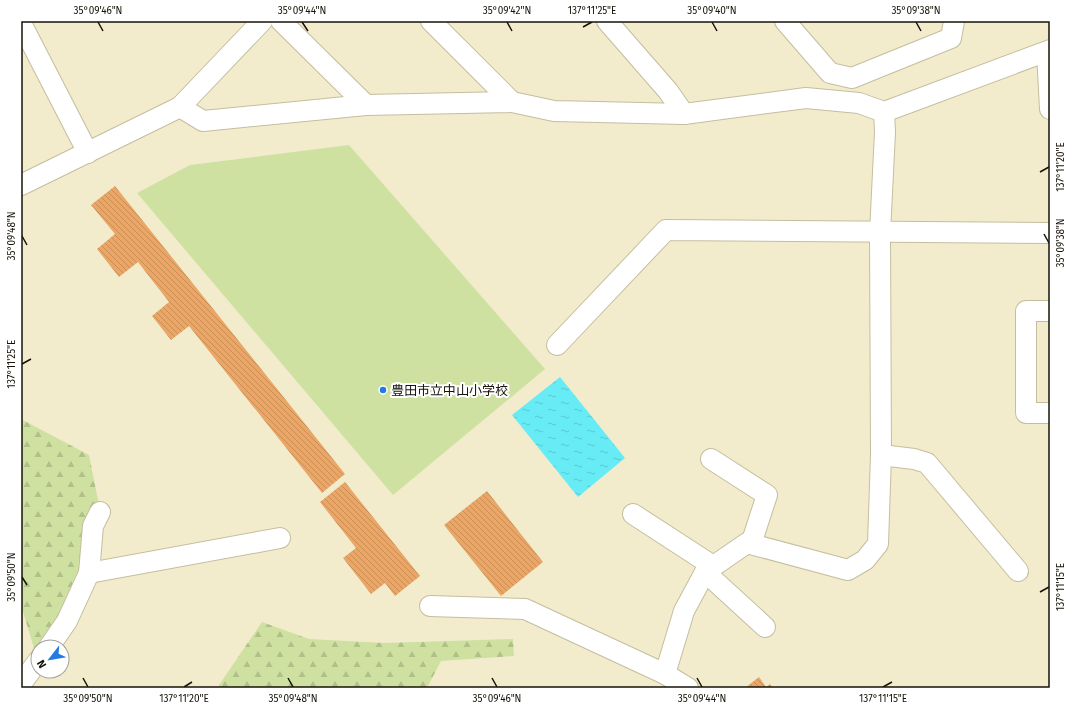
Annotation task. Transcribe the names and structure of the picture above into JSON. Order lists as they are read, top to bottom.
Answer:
{
  "places": ["豊田市立中山小学校"],
  "north": "bottom left",
  "coordinates": [
    "35°09'46\"N",
    "35°09'44\"N",
    "35°09'42\"N",
    "137°11'25\"E",
    "35°09'40\"N",
    "35°09'38\"N",
    "137°11'20\"E",
    "35°09'48\"N",
    "35°09'50\"N",
    "137°11'15\"E"
  ]
}
